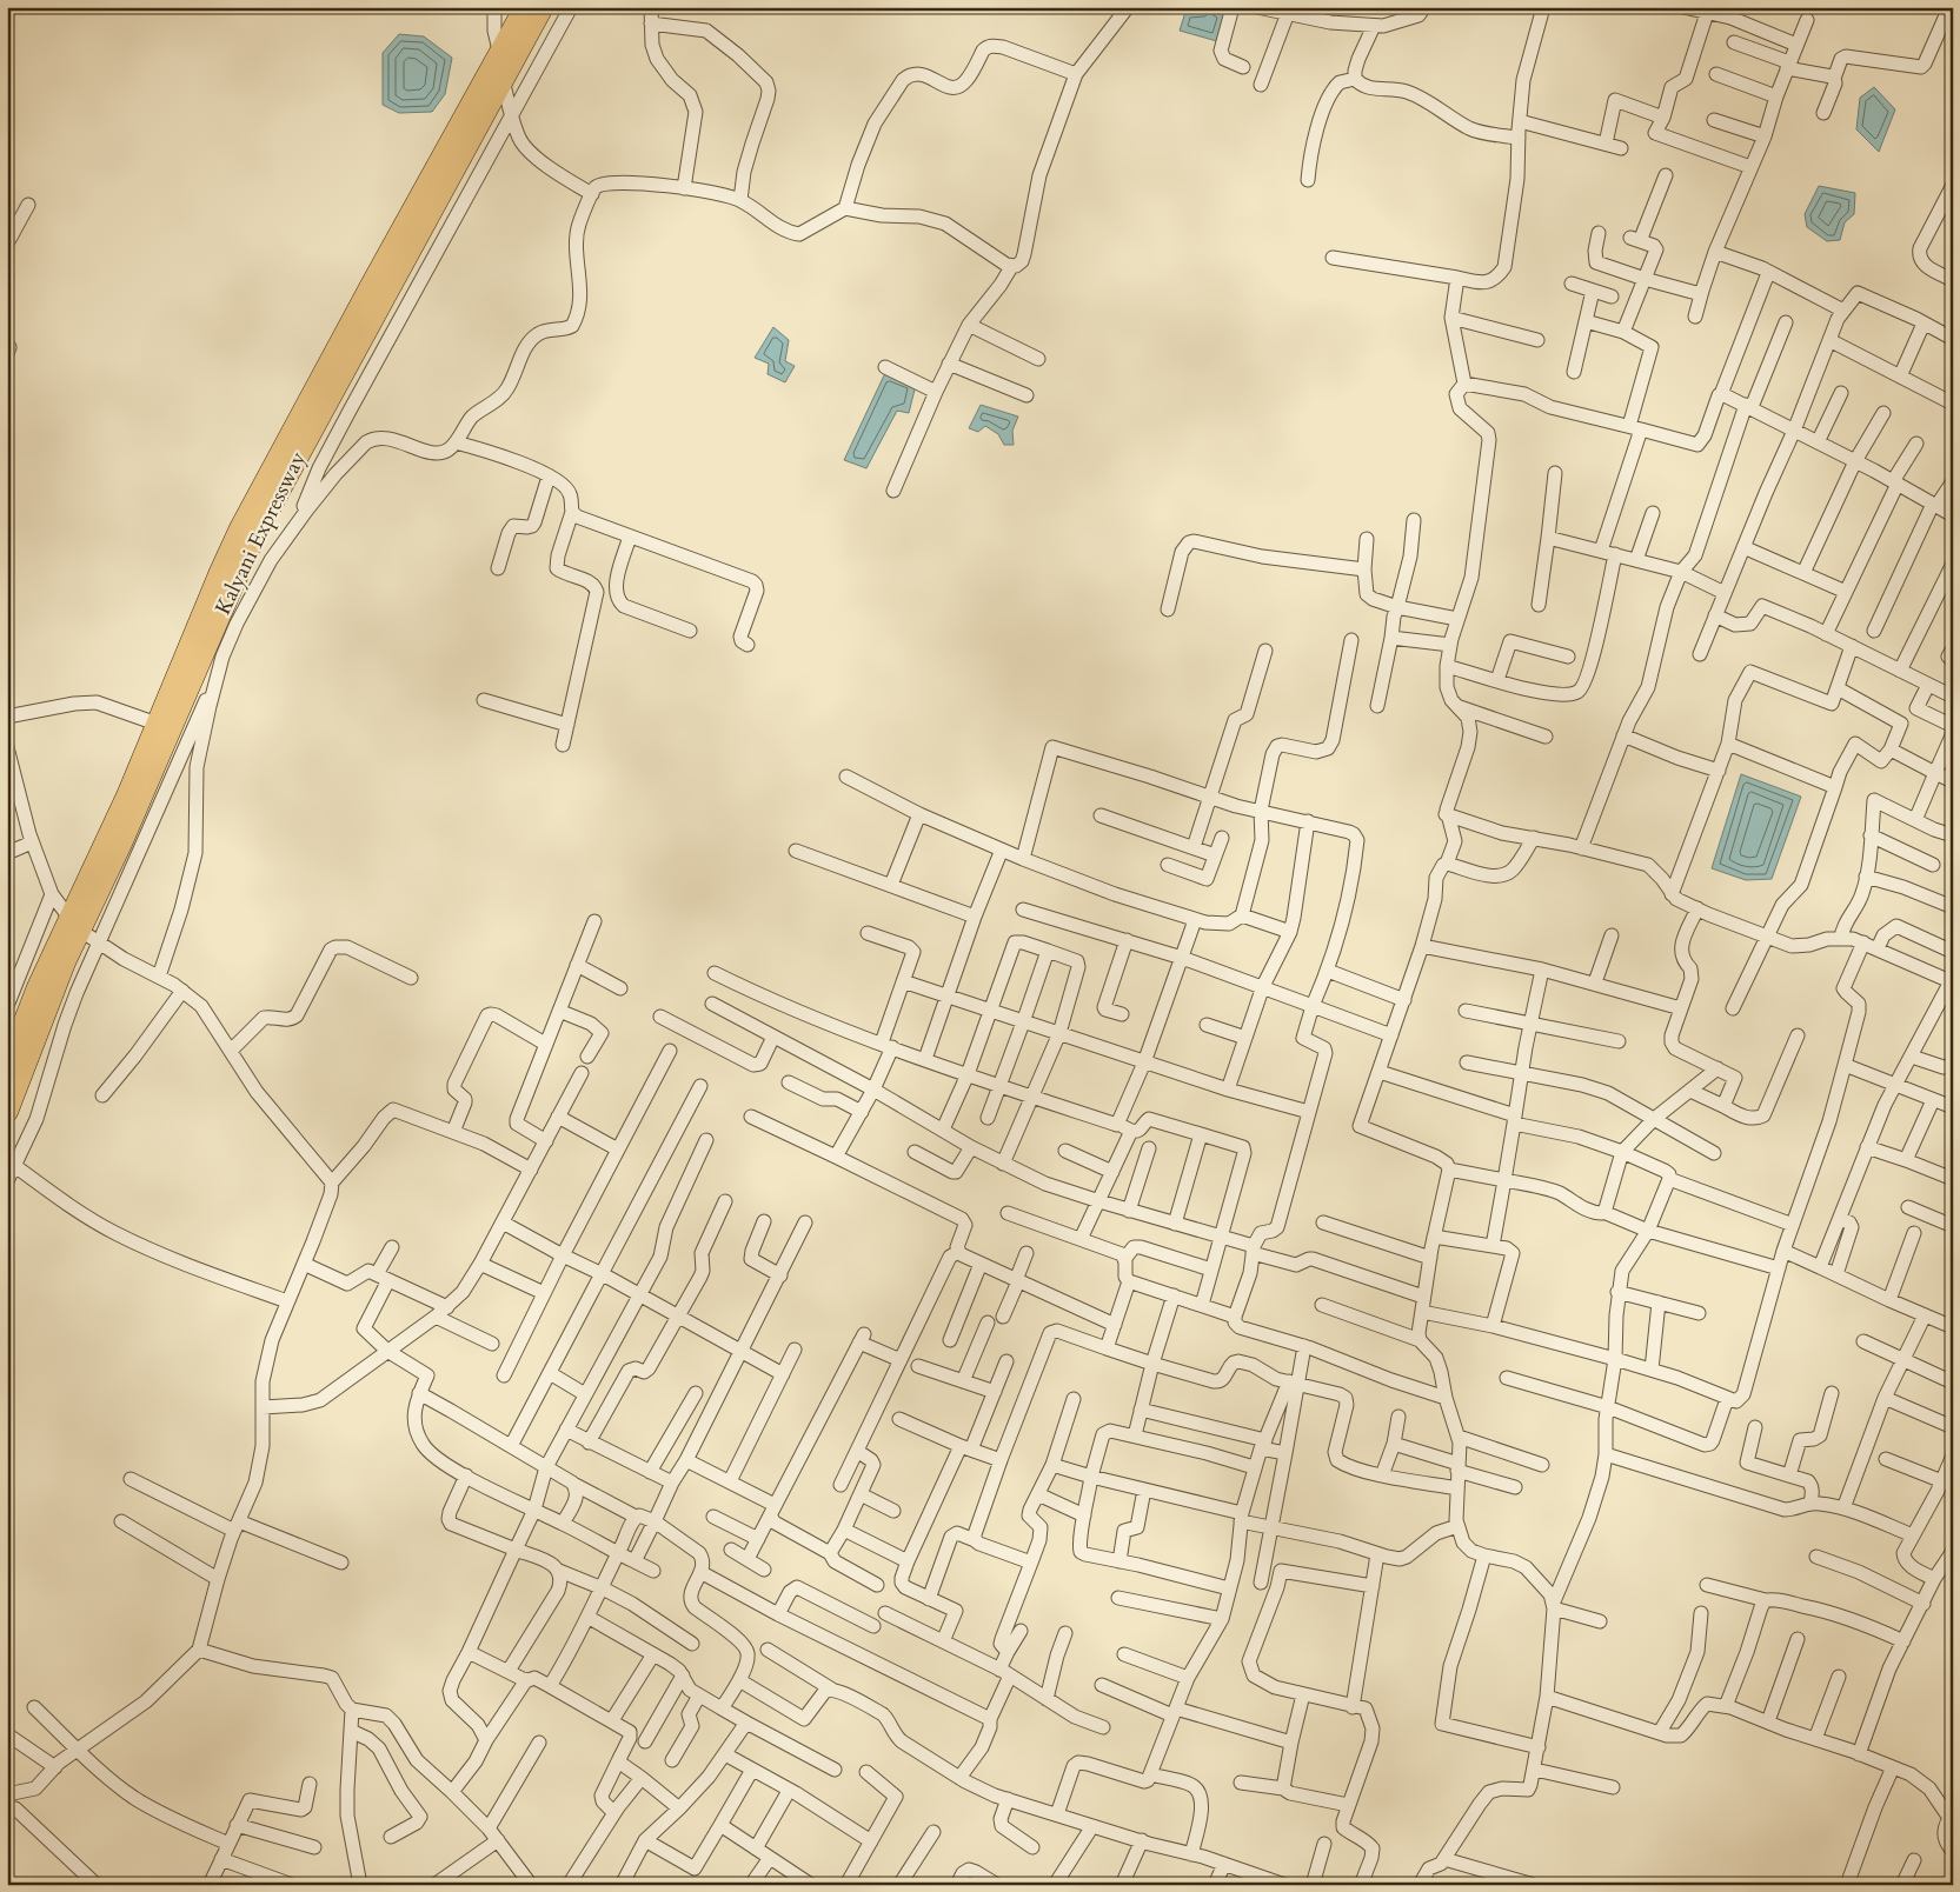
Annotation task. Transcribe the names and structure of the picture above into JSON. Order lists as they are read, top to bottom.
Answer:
{
  "streets": {
    "highway": ["Kalyani Expressway"]
  }
}
